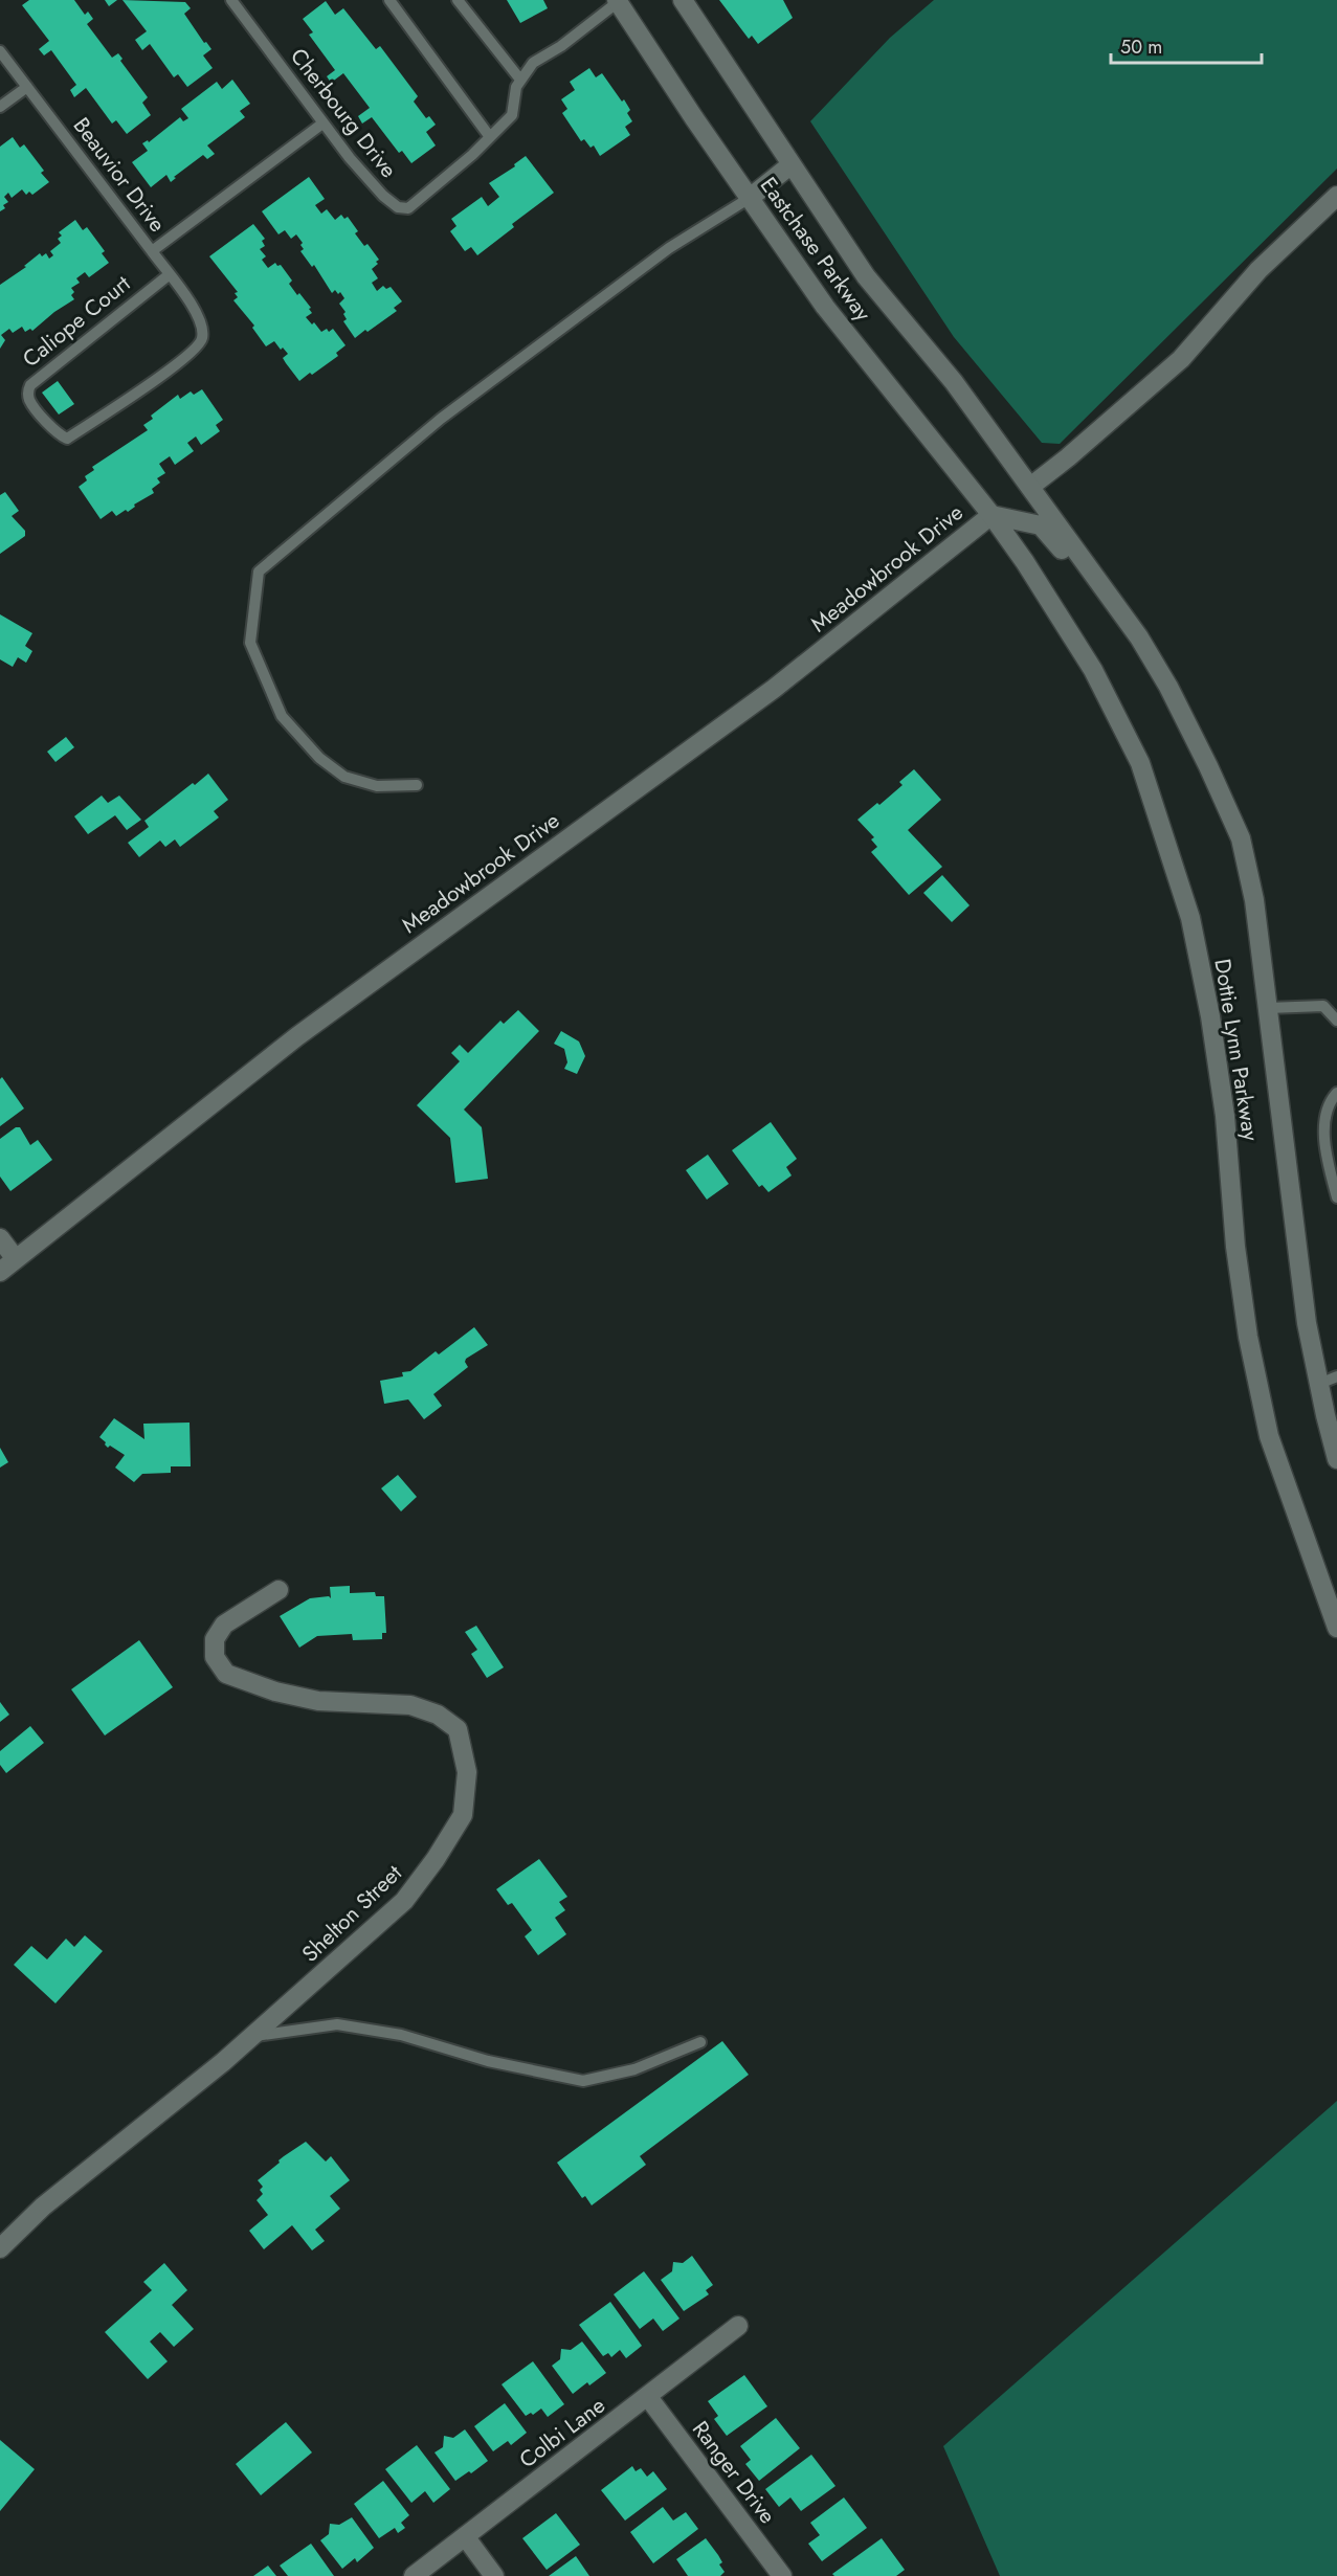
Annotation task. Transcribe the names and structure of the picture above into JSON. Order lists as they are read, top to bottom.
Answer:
{
  "streets": {
    "main road": [
      "Eastchase Parkway",
      "Meadowbrook Drive",
      "Dottie Lynn Parkway",
      "Shelton Street",
      "Colbi Lane",
      "Ranger Drive"
    ],
    "lane": ["Cherbourg Drive", "Beauvior Drive", "Caliope Court"]
  },
  "crossings": [
    ["Beauvior Drive", "Caliope Court"],
    ["Eastchase Parkway", "Meadowbrook Drive"],
    ["Eastchase Parkway", "Dottie Lynn Parkway"],
    ["Meadowbrook Drive", "Dottie Lynn Parkway"],
    ["Colbi Lane", "Ranger Drive"]
  ],
  "scale_bar": "50 m"
}
